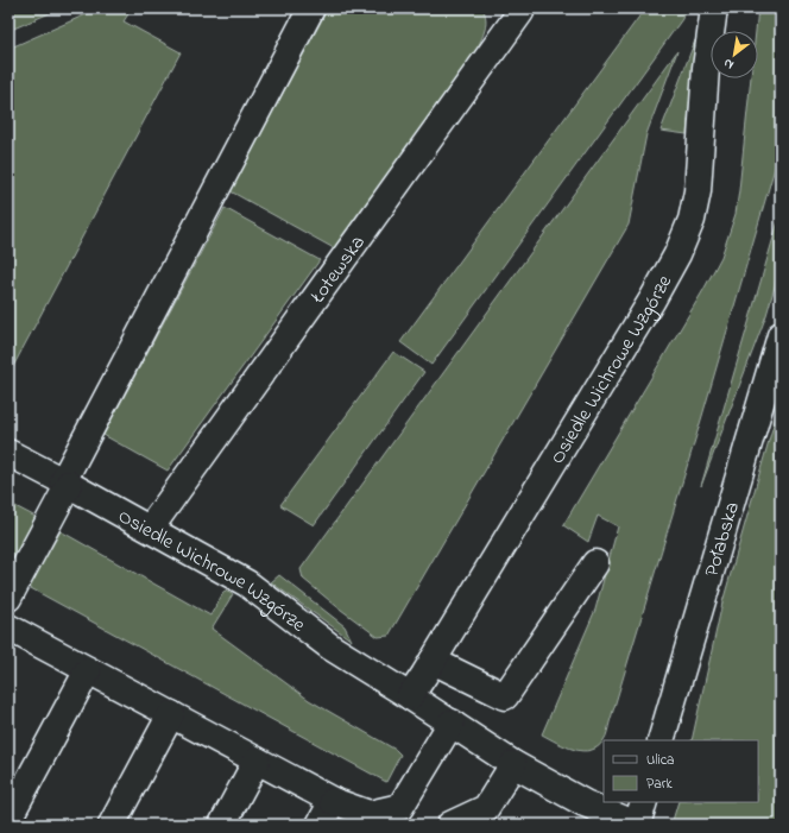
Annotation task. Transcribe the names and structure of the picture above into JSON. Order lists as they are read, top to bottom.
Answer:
{
  "streets": {
    "street": ["Łotewska", "Osiedle Wichrowe Wzgórze", "Połabska"]
  },
  "crossings": [
    ["Łotewska", "Osiedle Wichrowe Wzgórze"]
  ],
  "legend": ["Ulica", "Park"],
  "north": "bottom left"
}
